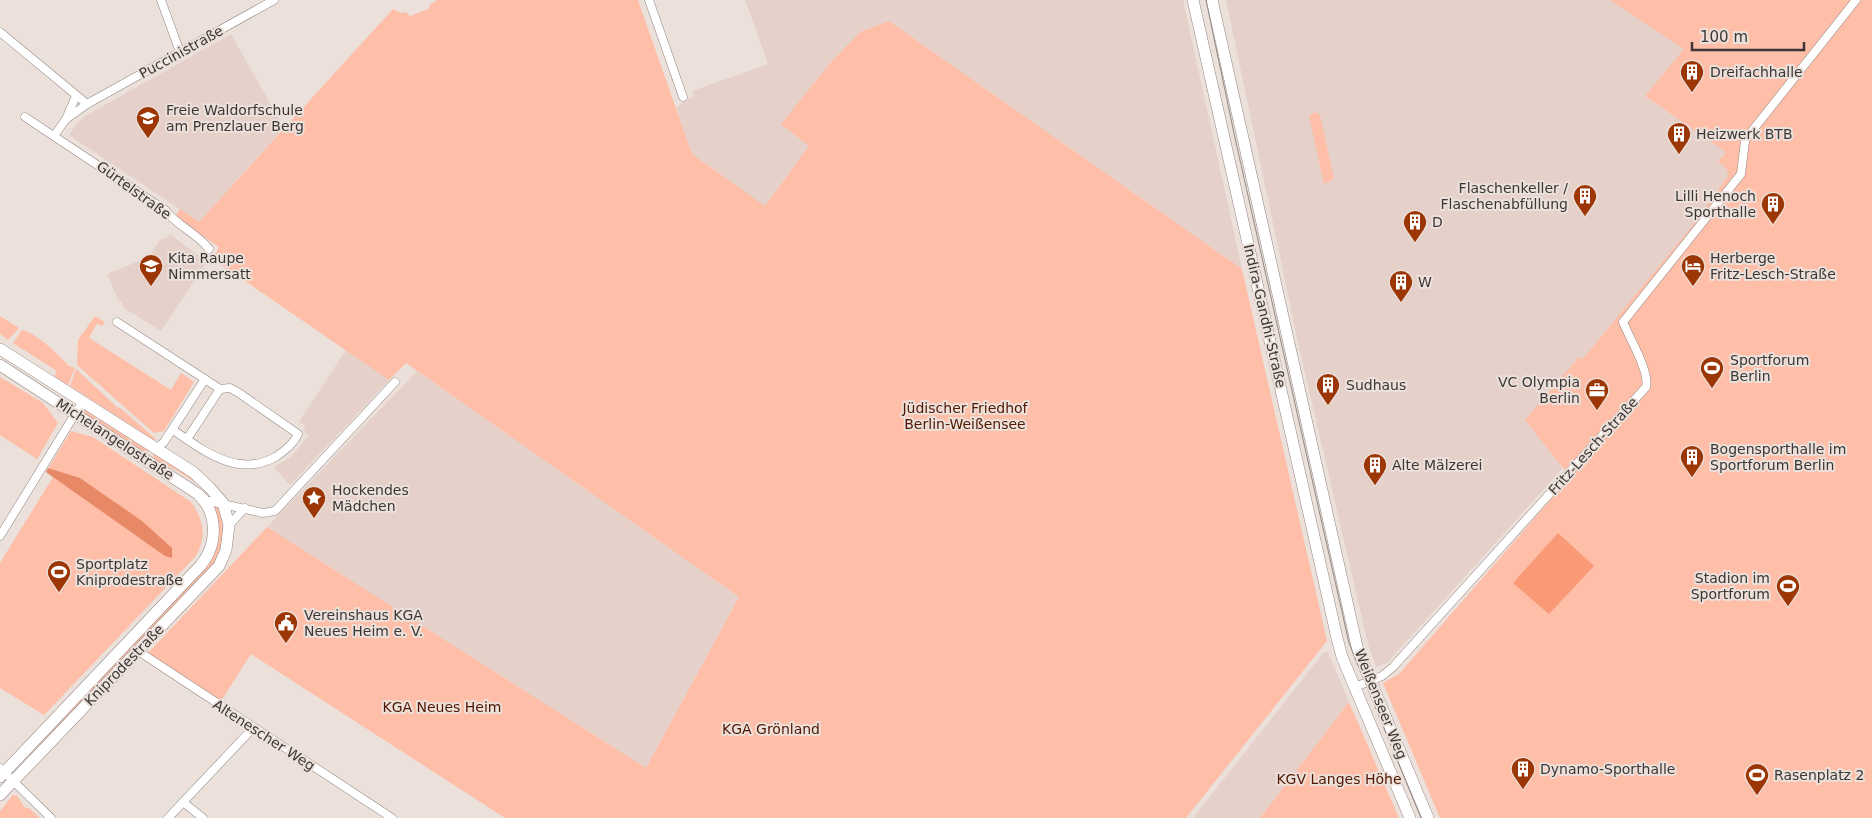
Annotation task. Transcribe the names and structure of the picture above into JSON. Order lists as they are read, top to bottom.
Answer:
{
  "streets": {
    "main road": [
      "Indira-Gandhi-Straße",
      "Michelangelostraße",
      "Kniprodestraße",
      "Weißenseer Weg"
    ],
    "street": [
      "Puccinistraße",
      "Gürtelstraße",
      "Fritz-Lesch-Straße",
      "Altenescher Weg"
    ]
  },
  "crossings": [
    ["Indira-Gandhi-Straße", "Weißenseer Weg"],
    ["Michelangelostraße", "Kniprodestraße"],
    ["Fritz-Lesch-Straße", "Weißenseer Weg"],
    ["Kniprodestraße", "Altenescher Weg"]
  ],
  "parks": [
    "Jüdischer Friedhof Berlin-Weißensee",
    "KGA Neues Heim",
    "KGA Grönland",
    "KGV Langes Höhe"
  ],
  "places": {
    "building": [
      "Dreifachhalle",
      "Heizwerk BTB",
      "Flaschenkeller / Flaschenabfüllung",
      "Lilli Henoch Sporthalle",
      "D",
      "W",
      "Sudhaus",
      "Bogensporthalle im Sportforum Berlin",
      "Alte Mälzerei",
      "Dynamo-Sporthalle"
    ],
    "school or university": ["Freie Waldorfschule am Prenzlauer Berg", "Kita Raupe Nimmersatt"],
    "hotel": ["Herberge Fritz-Lesch-Straße"],
    "sports": [
      "Sportforum Berlin",
      "Sportplatz Kniprodestraße",
      "Stadion im Sportforum",
      "Rasenplatz 2"
    ],
    "office": ["VC Olympia Berlin"],
    "place": ["Hockendes Mädchen"],
    "public building": ["Vereinshaus KGA Neues Heim e. V."]
  },
  "scale_bar": "100 m"
}
